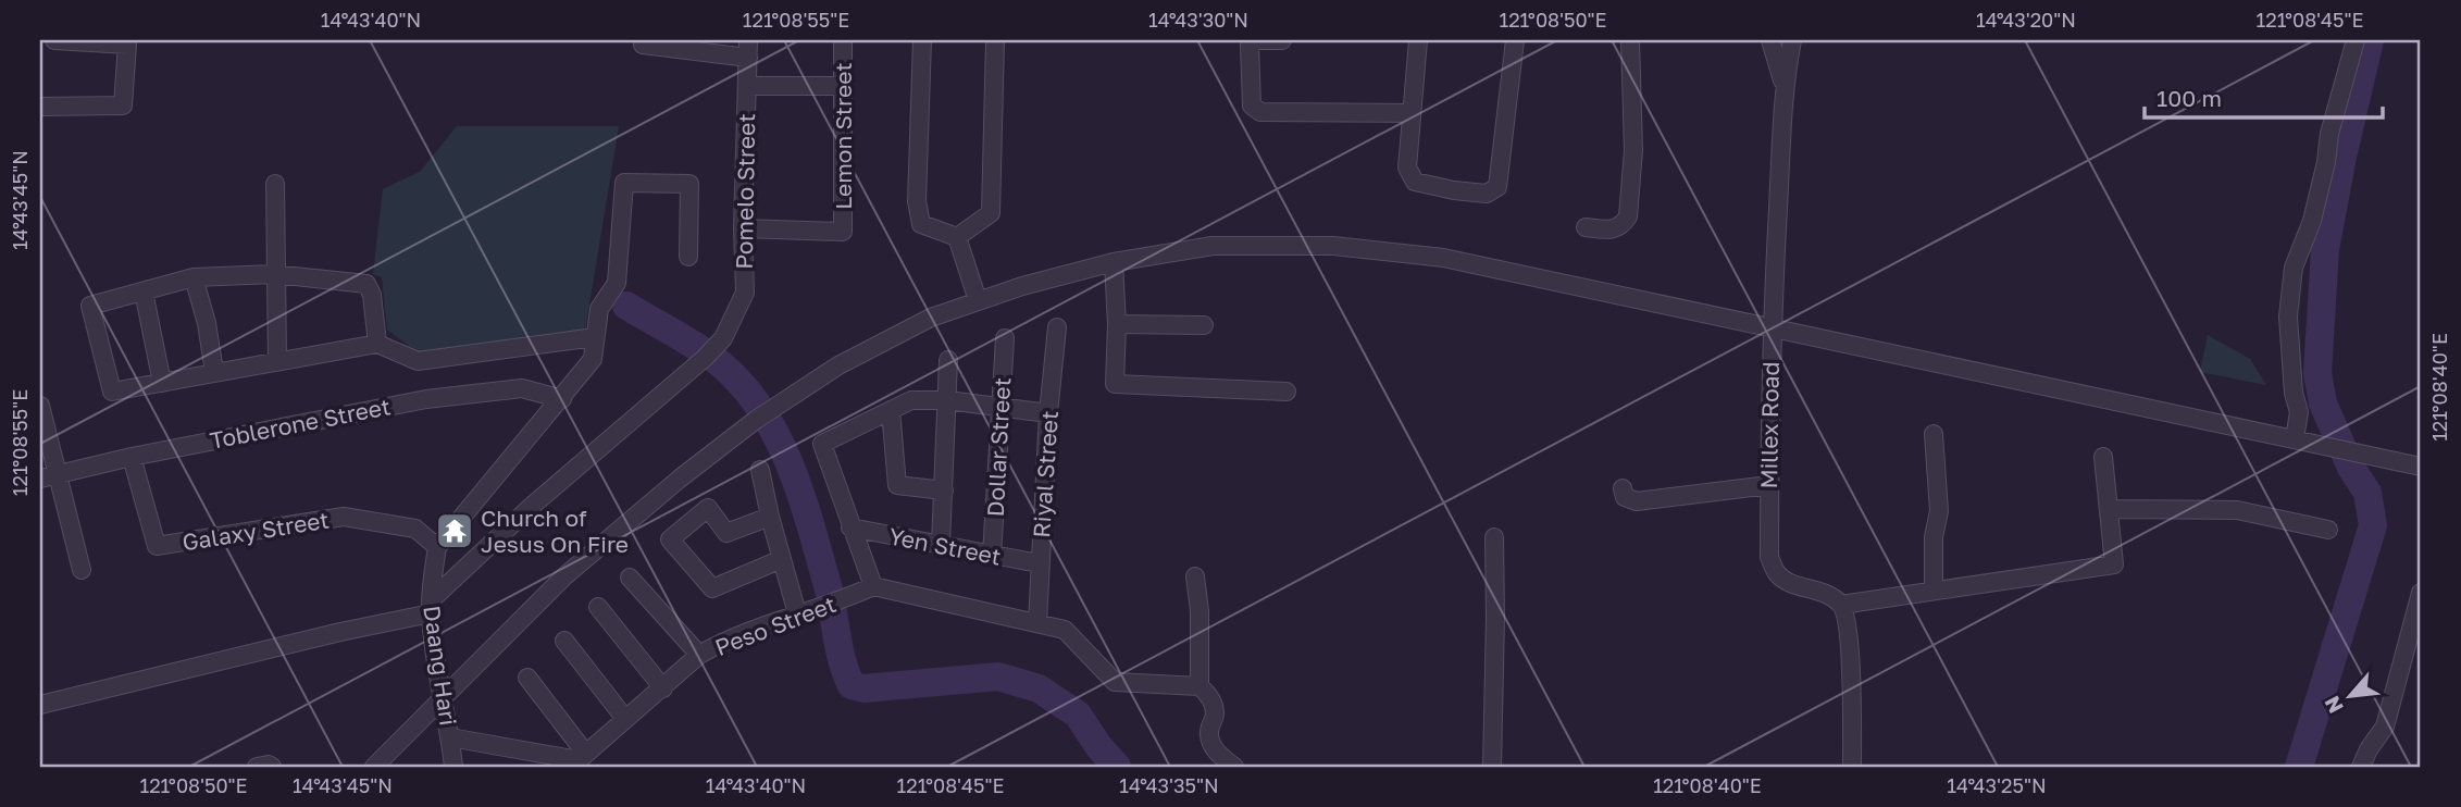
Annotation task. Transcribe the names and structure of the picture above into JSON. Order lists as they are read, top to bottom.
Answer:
{
  "streets": {
    "street": [
      "Lemon Street",
      "Pomelo Street",
      "Toblerone Street",
      "Millex Road",
      "Dollar Street",
      "Riyal Street",
      "Galaxy Street",
      "Yen Street",
      "Peso Street",
      "Daang Hari"
    ]
  },
  "crossings": [
    ["Lemon Street", "Pomelo Street"],
    ["Pomelo Street", "Daang Hari"],
    ["Toblerone Street", "Galaxy Street"],
    ["Dollar Street", "Yen Street"],
    ["Riyal Street", "Yen Street"],
    ["Galaxy Street", "Daang Hari"],
    ["Peso Street", "Daang Hari"]
  ],
  "places": {
    "temple": ["Church of Jesus On Fire"]
  },
  "scale_bar": "100 m",
  "north": "bottom left",
  "coordinates": [
    "14°43'40\"N",
    "121°08'55\"E",
    "14°43'30\"N",
    "121°08'50\"E",
    "14°43'20\"N",
    "121°08'45\"E",
    "14°43'45\"N",
    "121°08'40\"E",
    "14°43'35\"N",
    "14°43'25\"N"
  ]
}
